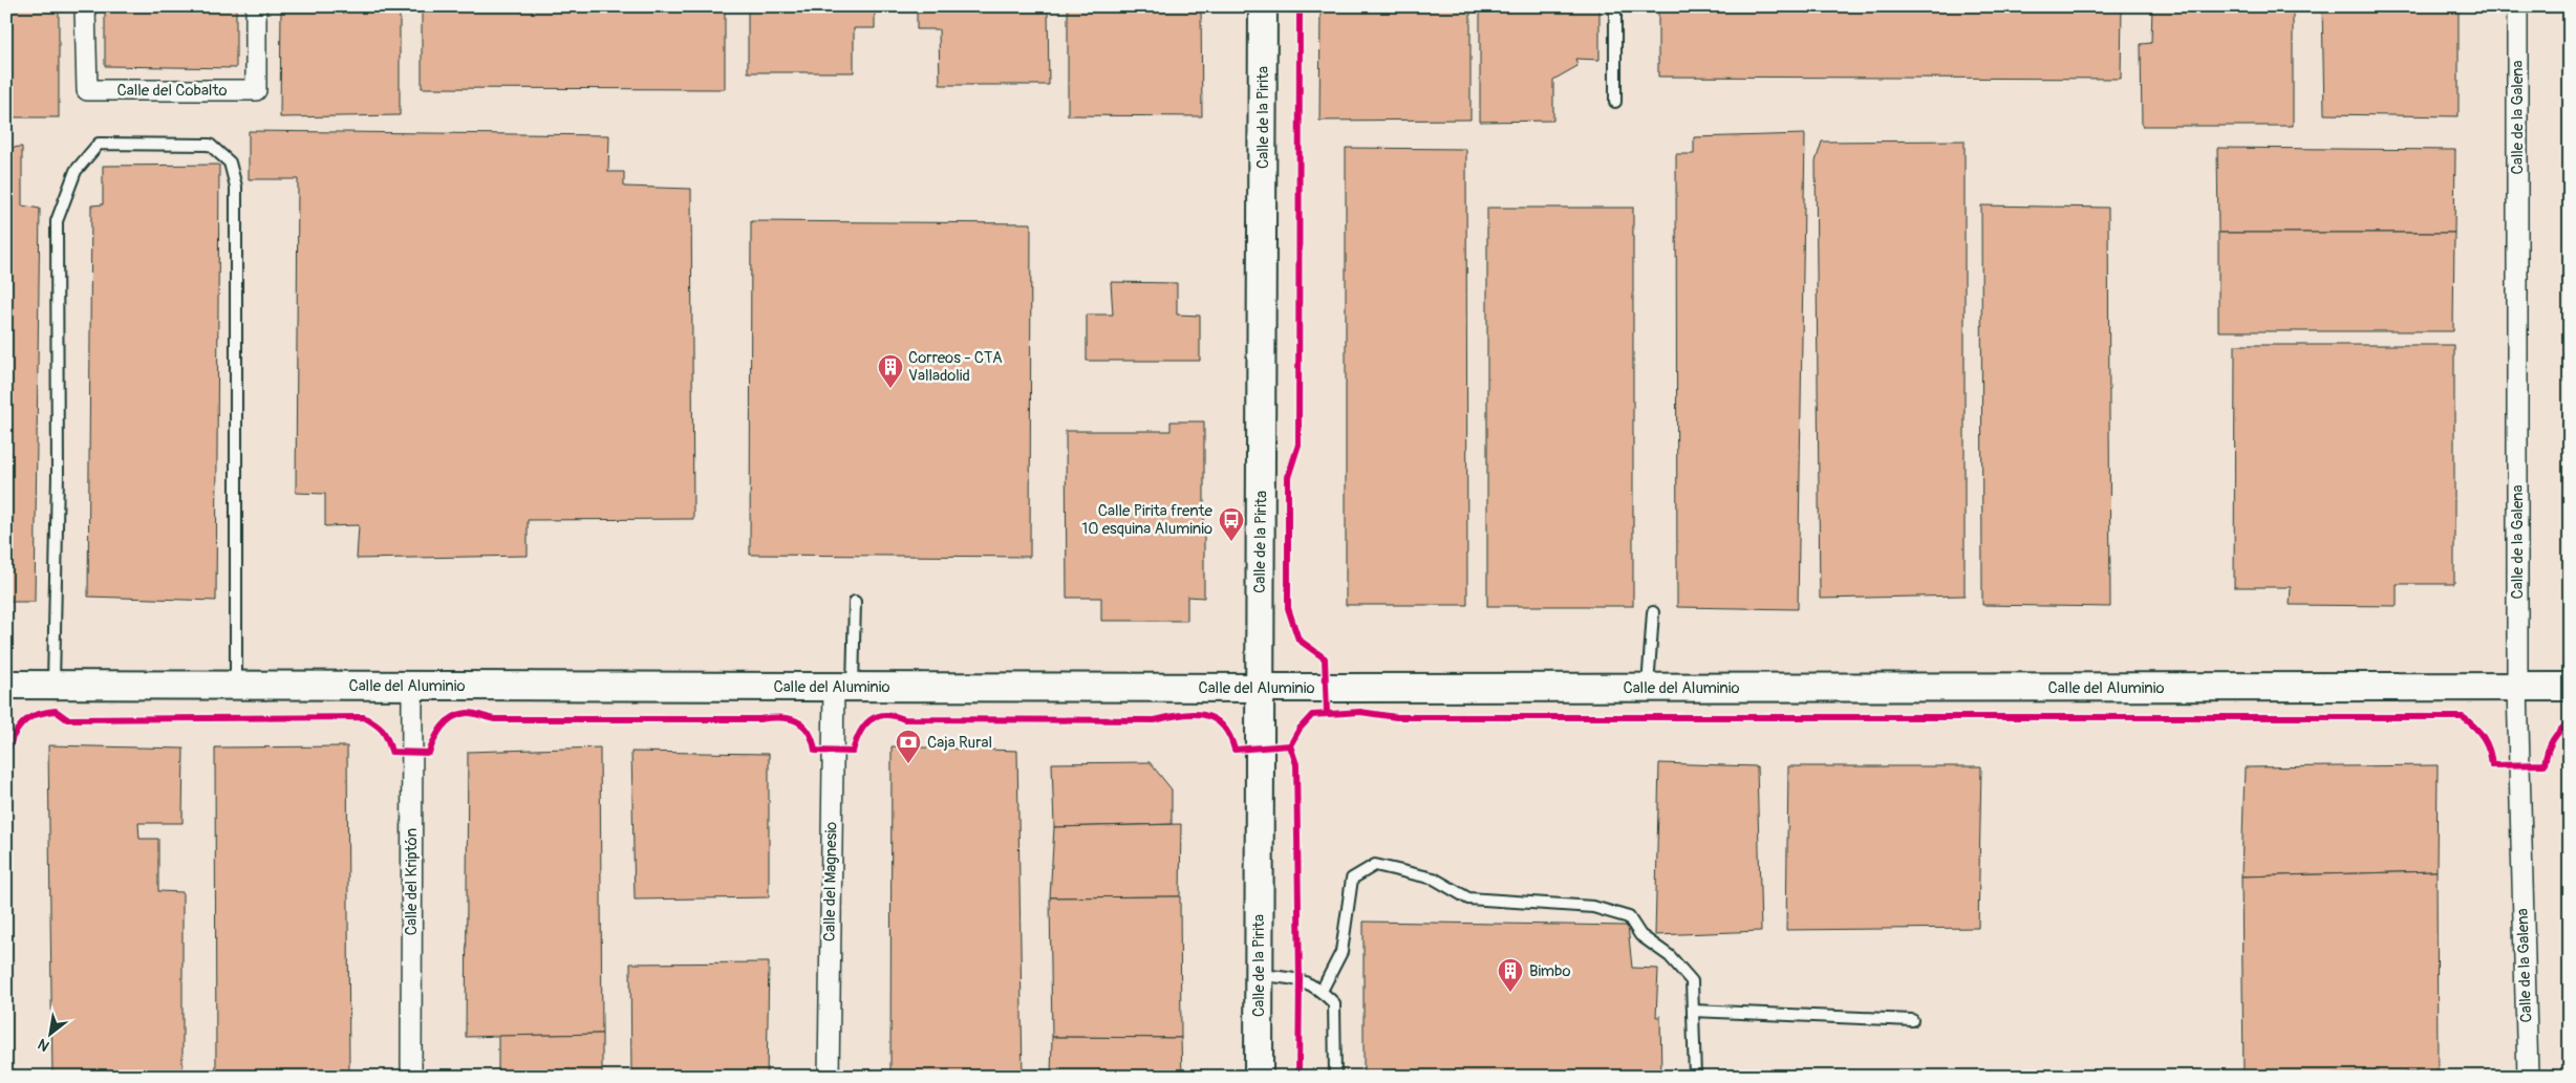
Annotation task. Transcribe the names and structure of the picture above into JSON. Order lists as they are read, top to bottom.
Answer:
{
  "streets": {
    "street": [
      "Calle del Cobalto",
      "Calle de la Pirita",
      "Calle de la Galena",
      "Calle del Aluminio",
      "Calle del Kriptón",
      "Calle del Magnesio"
    ]
  },
  "crossings": [
    ["Calle de la Pirita", "Calle del Aluminio"],
    ["Calle de la Galena", "Calle del Aluminio"],
    ["Calle del Aluminio", "Calle del Kriptón"],
    ["Calle del Aluminio", "Calle del Magnesio"]
  ],
  "places": {
    "building": ["Correos - CTA Valladolid", "Bimbo"],
    "bus stop": ["Calle Pirita frente 10 esquina Aluminio"],
    "bank": ["Caja Rural"]
  },
  "north": "bottom left"
}
